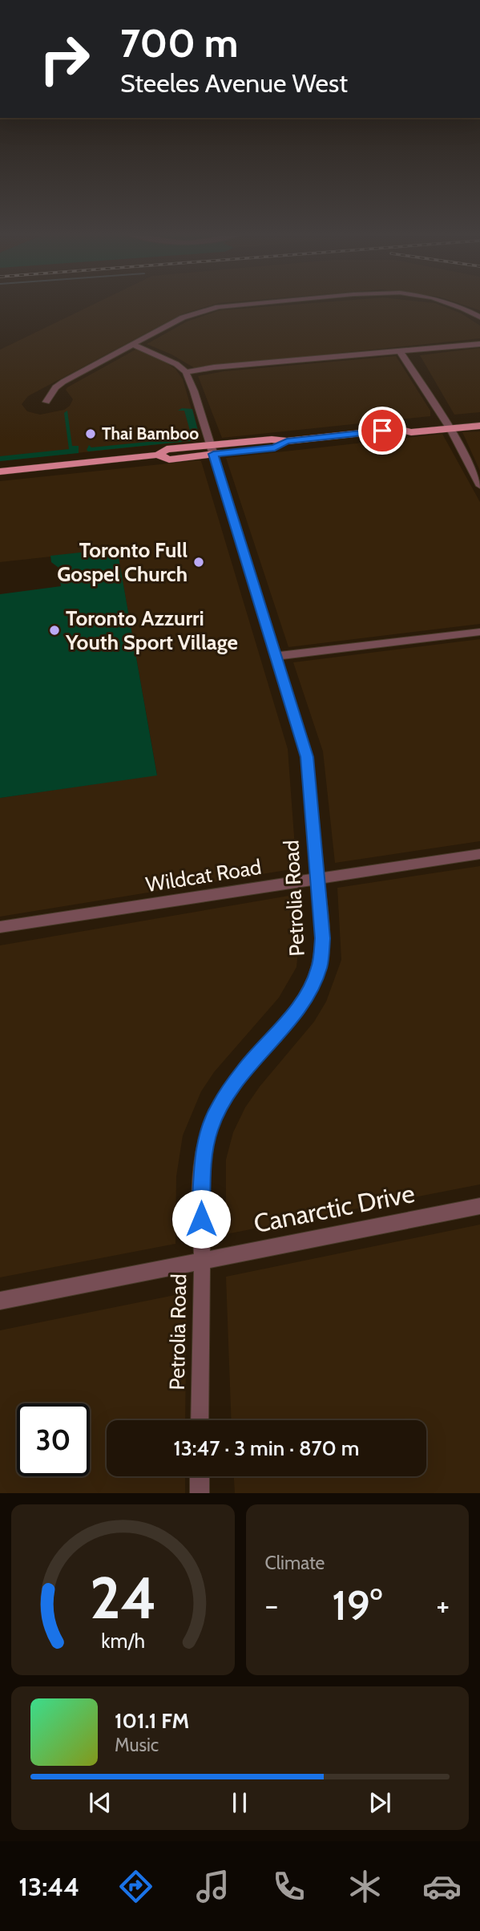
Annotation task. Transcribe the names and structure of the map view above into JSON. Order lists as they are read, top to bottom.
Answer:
{
  "streets": {
    "street": ["Wildcat Road", "Petrolia Road", "Canarctic Drive"]
  },
  "crossings": [
    ["Wildcat Road", "Petrolia Road"],
    ["Petrolia Road", "Canarctic Drive"]
  ],
  "places": ["Thai Bamboo", "Toronto Full Gospel Church", "Toronto Azzurri Youth Sport Village"],
  "page": {
    "turn": ["700 m", "Steeles Avenue West"],
    "limit": "30",
    "trip": "13:47 · 3 min · 870 m",
    "tile": "Climate",
    "heat": ["−", "19°", "+"],
    "song": ["101.1 FM", "Music"],
    "tabs": "13:44",
    "gauge": ["24", "km/h"]
  }
}
